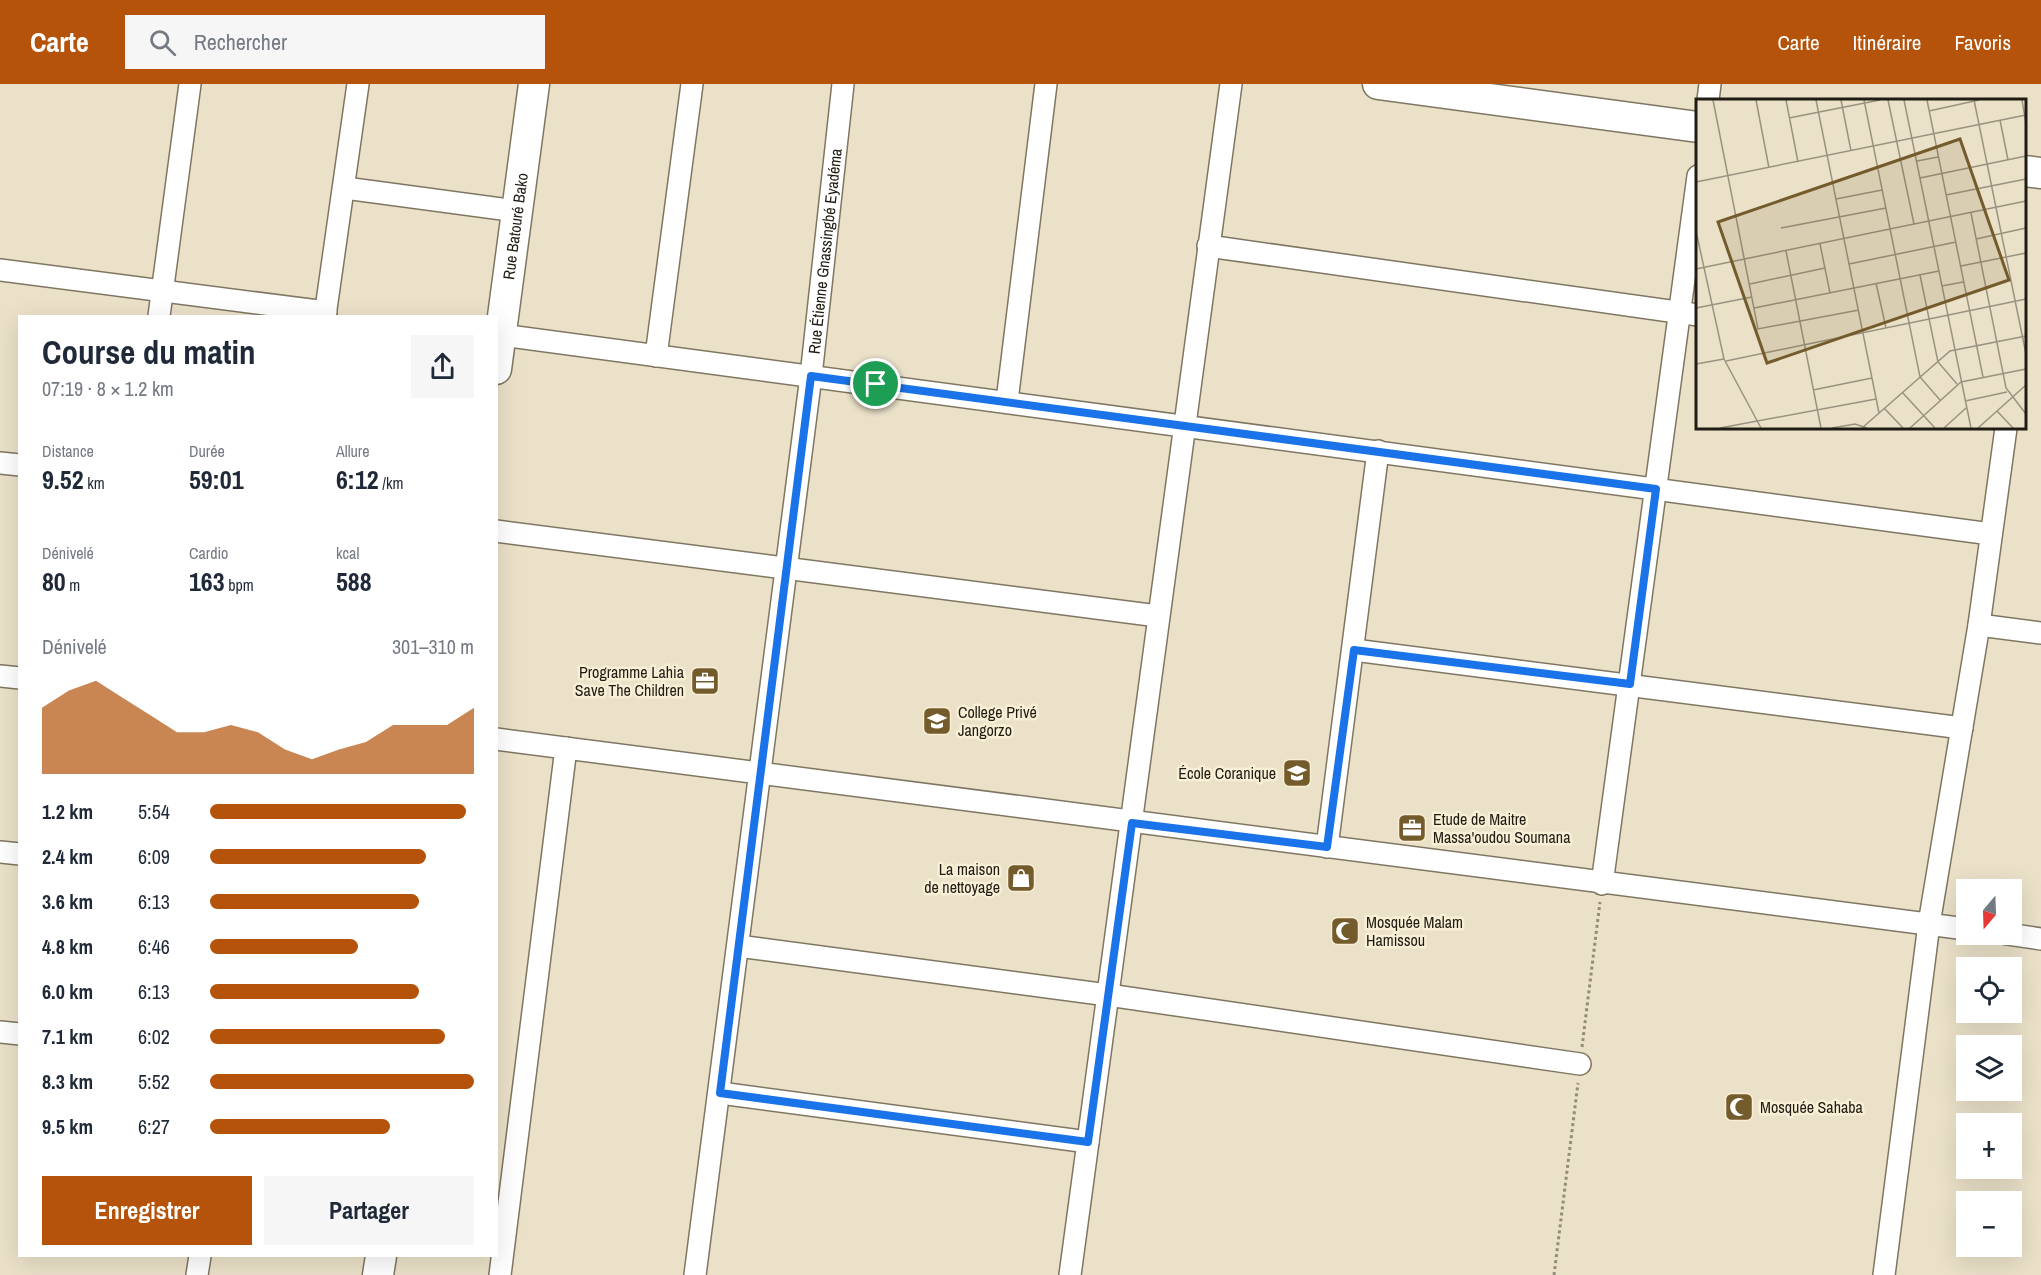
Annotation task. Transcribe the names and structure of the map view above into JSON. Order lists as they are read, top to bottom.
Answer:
{
  "streets": {
    "street": ["Rue Batouré Bako", "Rue Étienne Gnassingbé Eyadéma"]
  },
  "places": {
    "office": ["Programme Lahia Save The Children", "Etude de Maitre Massa'oudou Soumana"],
    "school or university": ["College Privé Jangorzo", "École Coranique"],
    "shop": ["La maison de nettoyage"],
    "mosque": ["Mosquée Malam Hamissou", "Mosquée Sahaba"]
  },
  "north": "bottom",
  "page": {
    "header": "Carte",
    "search": "Rechercher",
    "nav": ["Carte", "Itinéraire", "Favoris"],
    "heading": ["Course du matin", "07:19 · 8 × 1.2 km"],
    "stats": [
      ["Distance", "9.52 km"],
      ["Durée", "59:01"],
      ["Allure", "6:12 /km"],
      ["Dénivelé", "80 m"],
      ["Cardio", "163 bpm"],
      ["kcal", "588"]
    ],
    "chart": ["Dénivelé", "301–310 m"],
    "list": [
      {
        "name": "1.2 km",
        "note": "5:54"
      },
      {
        "name": "2.4 km",
        "note": "6:09"
      },
      {
        "name": "3.6 km",
        "note": "6:13"
      },
      {
        "name": "4.8 km",
        "note": "6:46"
      },
      {
        "name": "6.0 km",
        "note": "6:13"
      },
      {
        "name": "7.1 km",
        "note": "6:02"
      },
      {
        "name": "8.3 km",
        "note": "5:52"
      },
      {
        "name": "9.5 km",
        "note": "6:27"
      }
    ],
    "map_buttons": ["+", "−"],
    "buttons": ["Enregistrer", "Partager"]
  }
}
